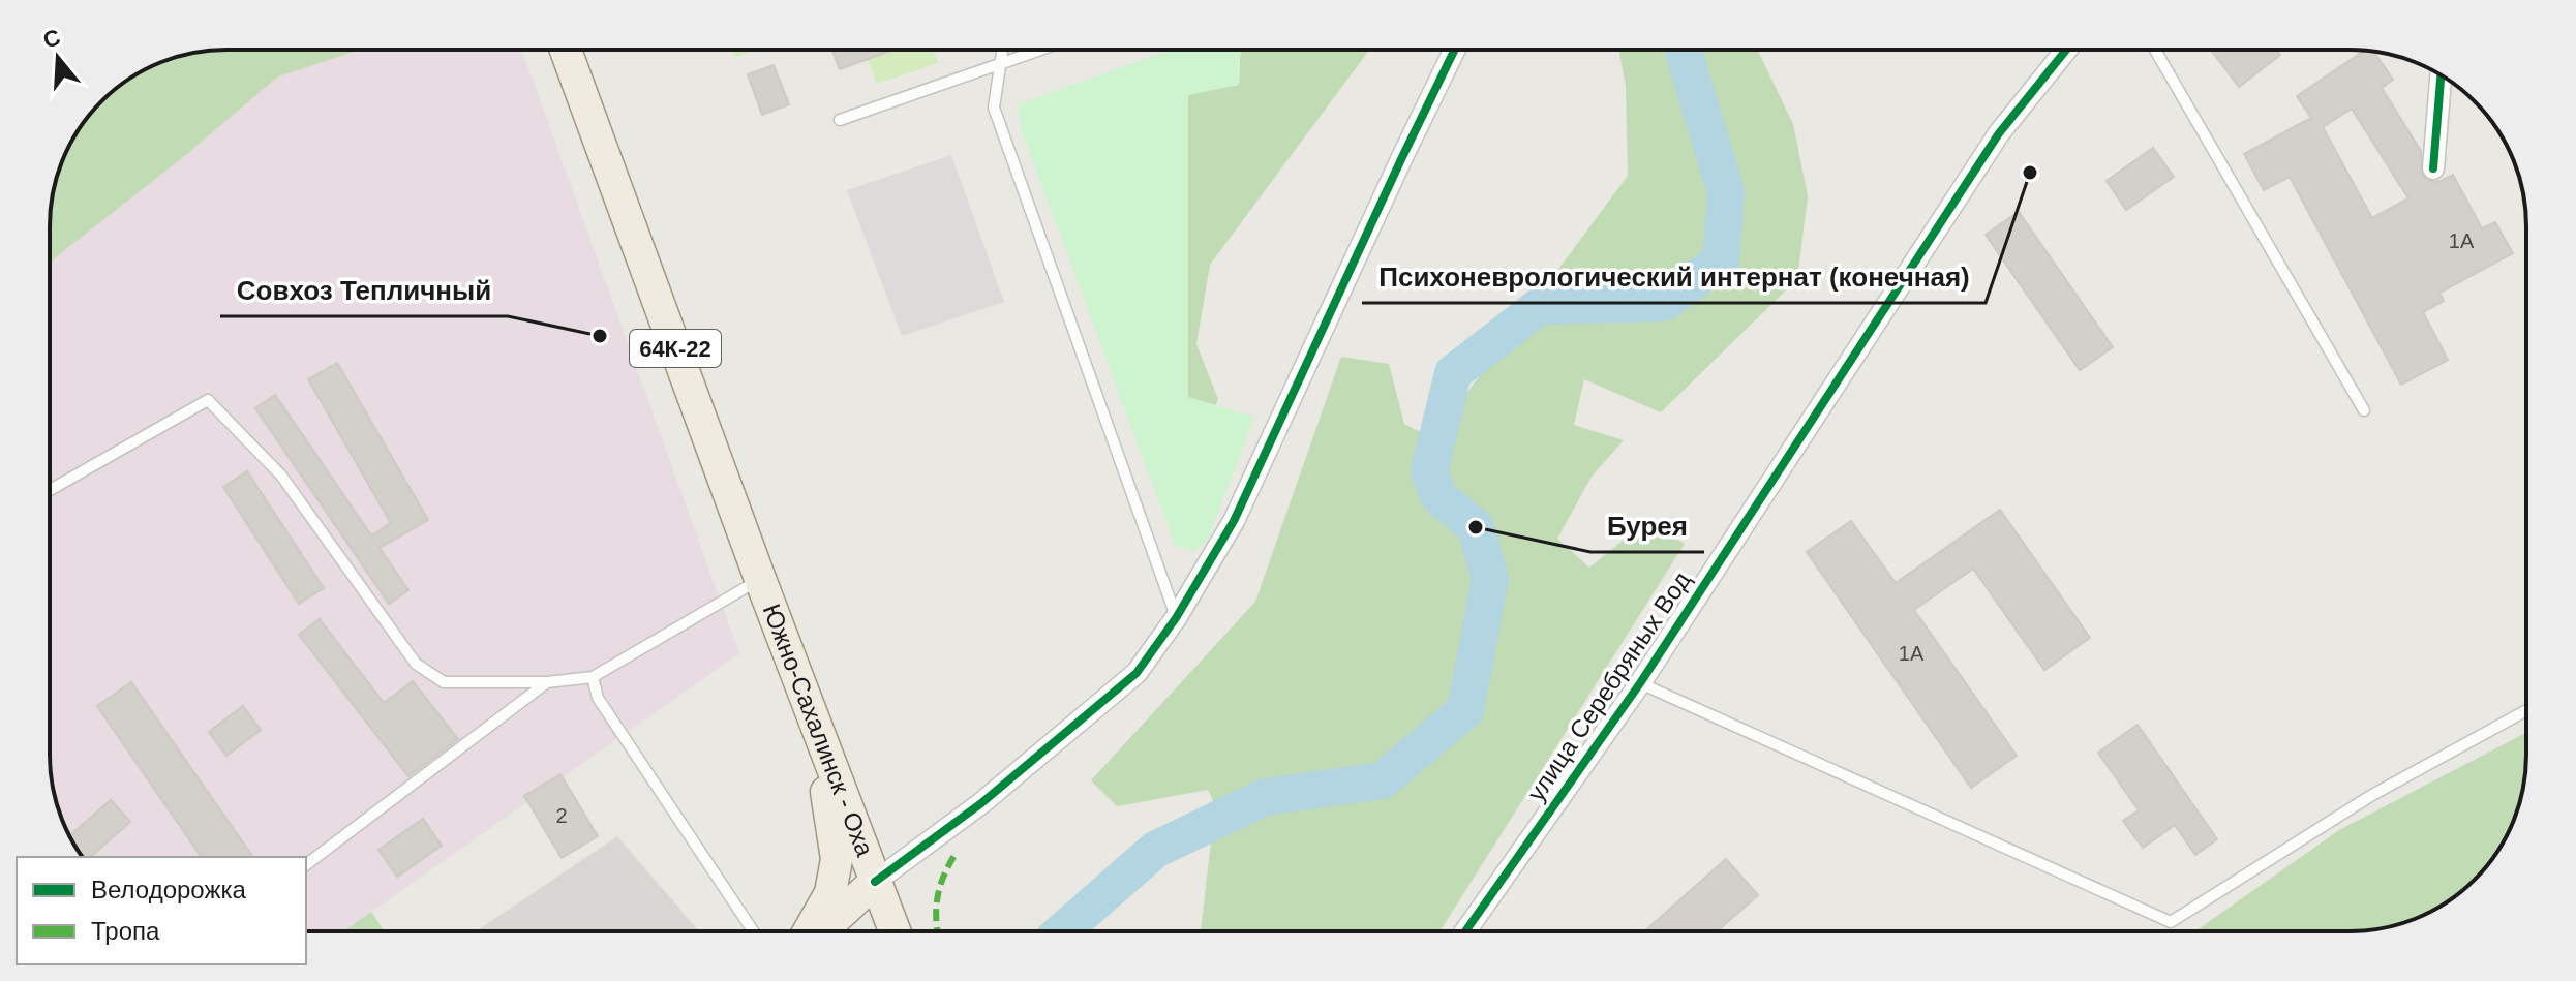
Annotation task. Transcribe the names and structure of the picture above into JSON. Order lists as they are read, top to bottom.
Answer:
{
  "streets": {
    "main road": ["64К-22", "Южно-Сахалинск - Оха"],
    "street": ["улица Серебряных Вод"]
  },
  "crossings": [
    ["64К-22", "Южно-Сахалинск - Оха"]
  ],
  "places": ["Психоневрологический интернат (конечная)", "Совхоз Тепличный", "Бурея"],
  "house_numbers": ["1А", "1А", "2"],
  "legend": ["Велодорожка", "Тропа"],
  "north": "top"
}
